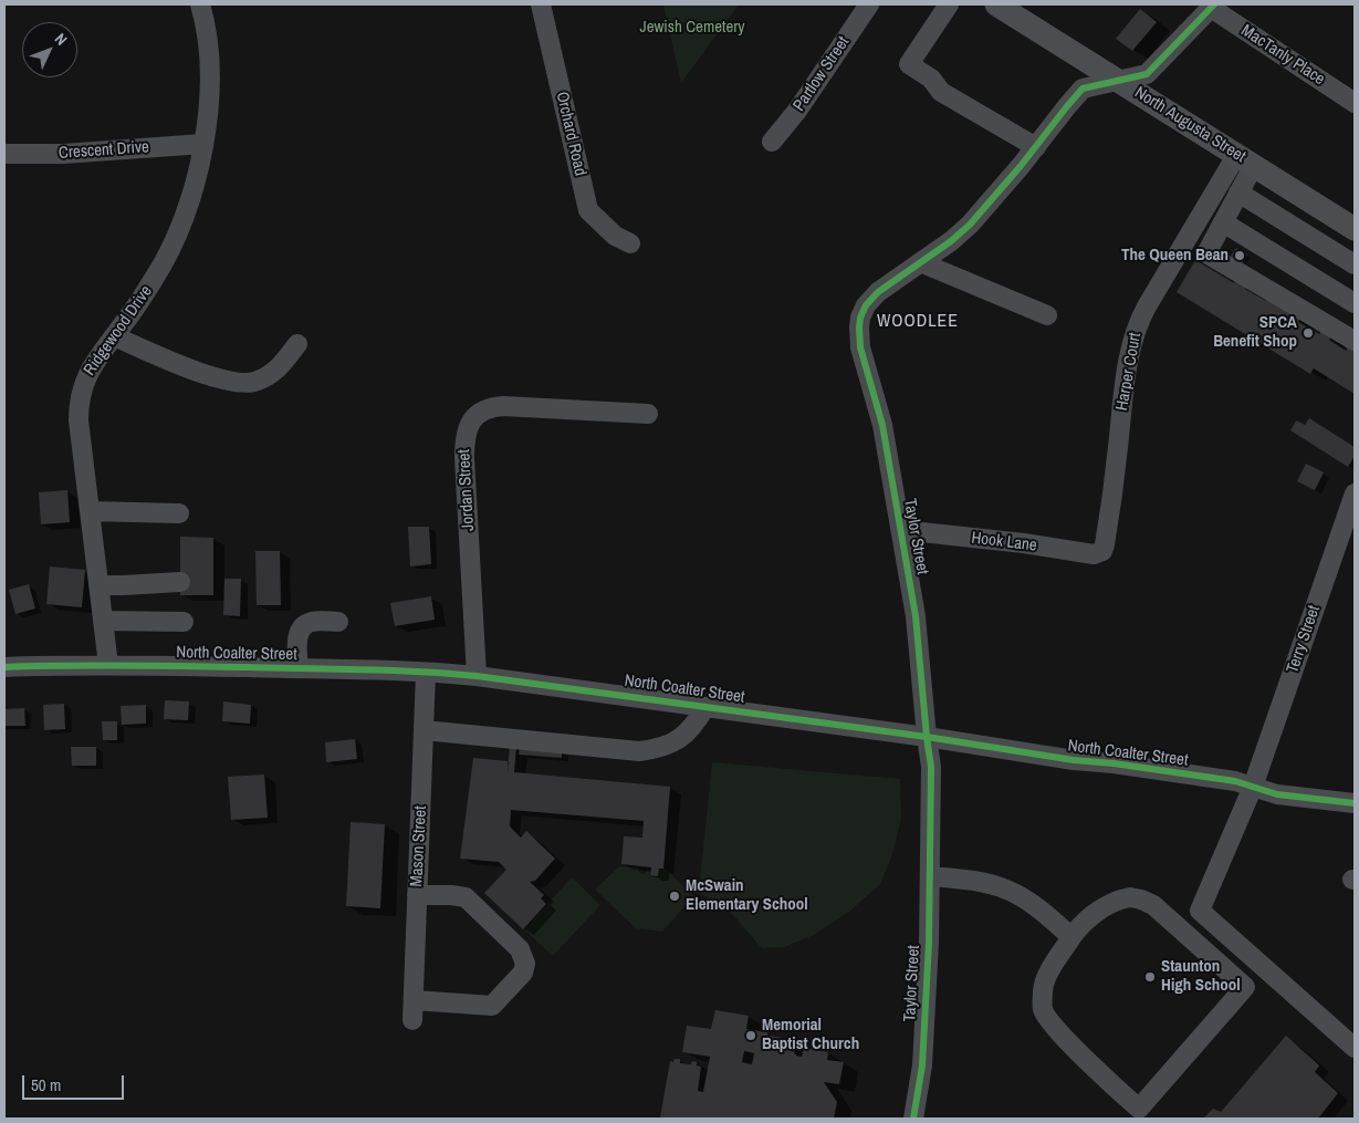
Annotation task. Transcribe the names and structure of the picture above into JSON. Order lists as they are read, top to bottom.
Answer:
{
  "streets": {
    "main road": ["North Augusta Street"],
    "street": [
      "MacTanly Place",
      "Partlow Street",
      "Orchard Road",
      "Crescent Drive",
      "Ridgewood Drive",
      "Harper Court",
      "Jordan Street",
      "Taylor Street",
      "Hook Lane",
      "Terry Street",
      "North Coalter Street",
      "Mason Street"
    ]
  },
  "crossings": [
    ["MacTanly Place", "Taylor Street"],
    ["North Augusta Street", "Harper Court"],
    ["North Augusta Street", "Taylor Street"],
    ["Crescent Drive", "Ridgewood Drive"],
    ["Ridgewood Drive", "North Coalter Street"],
    ["Harper Court", "Hook Lane"],
    ["Jordan Street", "North Coalter Street"],
    ["Taylor Street", "Hook Lane"],
    ["Taylor Street", "North Coalter Street"],
    ["Terry Street", "North Coalter Street"],
    ["North Coalter Street", "Mason Street"]
  ],
  "districts": ["WOODLEE"],
  "parks": ["Jewish Cemetery"],
  "places": [
    "The Queen Bean",
    "SPCA Benefit Shop",
    "McSwain Elementary School",
    "Staunton High School",
    "Memorial Baptist Church"
  ],
  "scale_bar": "50 m",
  "north": "top right"
}
